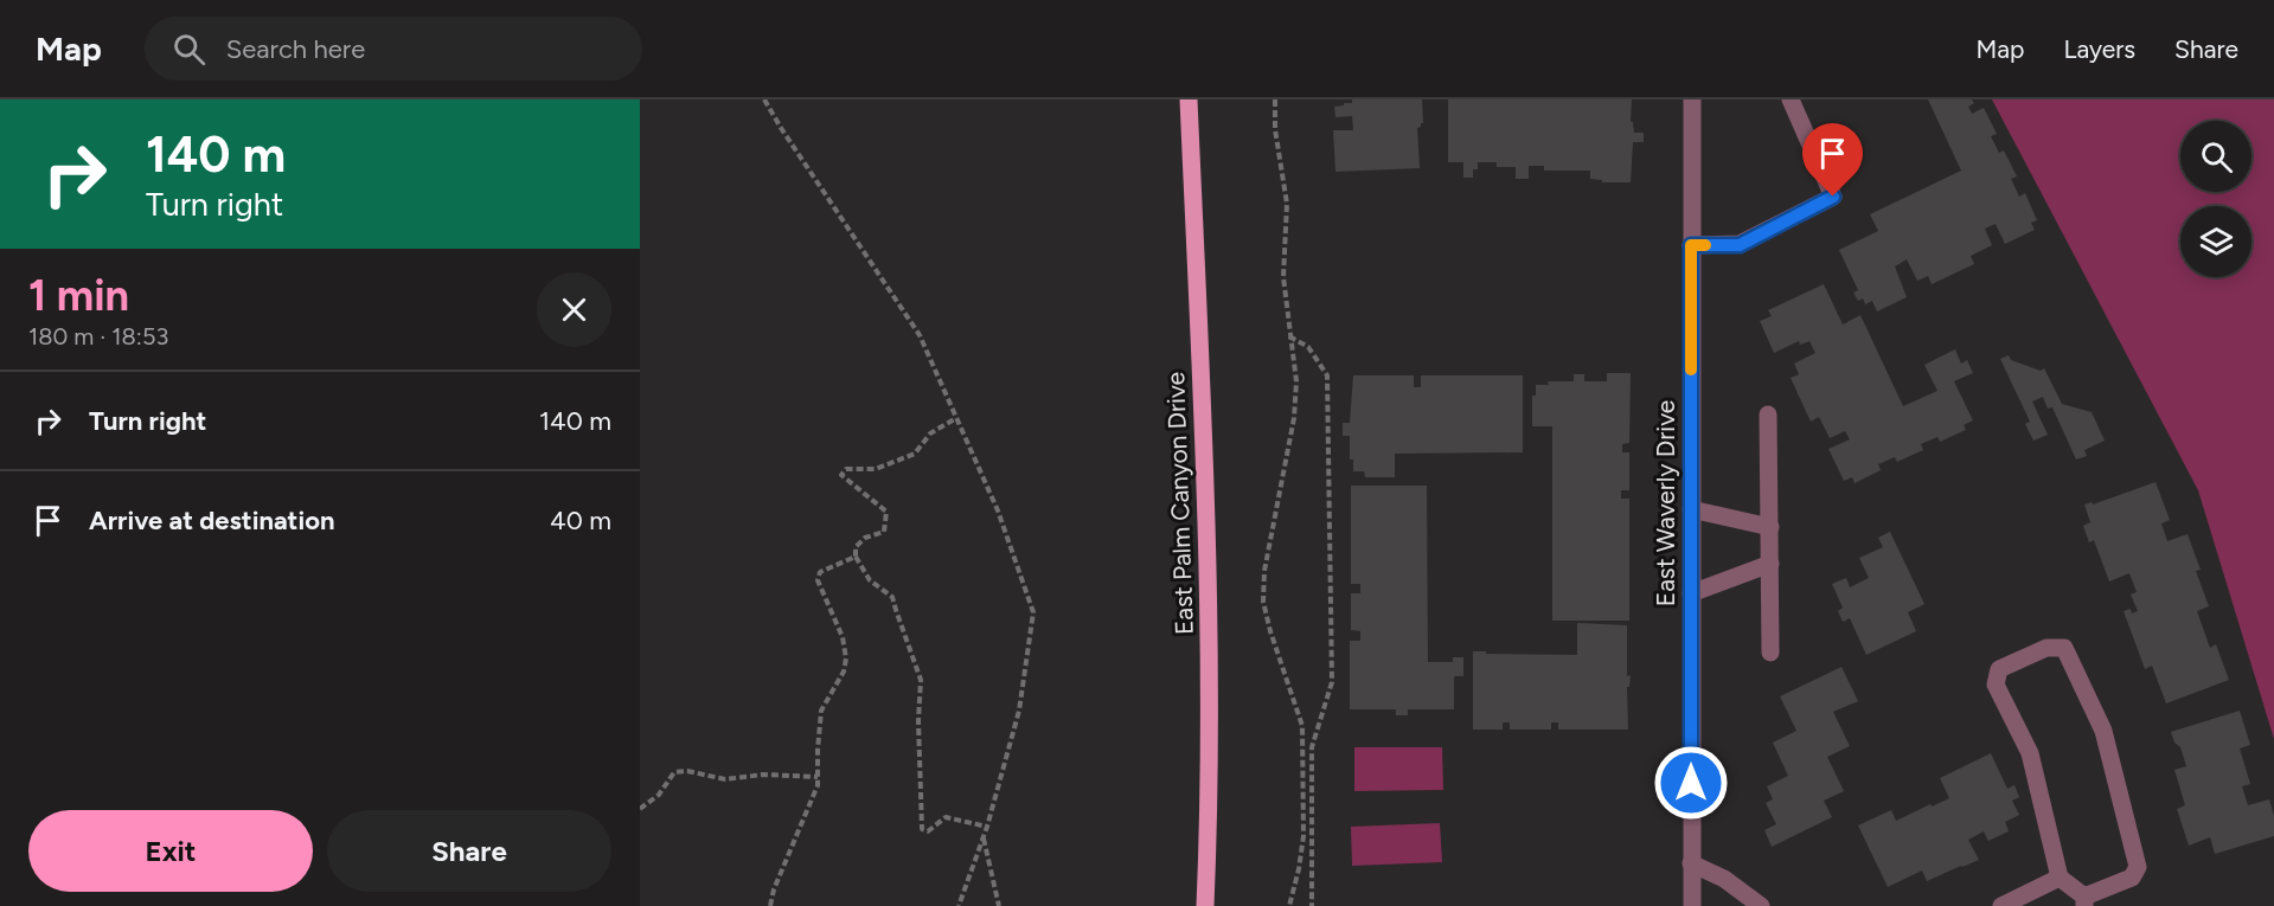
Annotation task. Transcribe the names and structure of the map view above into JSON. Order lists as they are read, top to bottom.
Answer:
{
  "streets": {
    "main road": ["East Palm Canyon Drive"],
    "street": ["East Waverly Drive"]
  },
  "page": {
    "header": "Map",
    "search": "Search here",
    "nav": ["Map", "Layers", "Share"],
    "turn": ["140 m", "Turn right"],
    "heading": ["1 min", "180 m · 18:53"],
    "list": [
      {
        "name": "Turn right",
        "value": "140 m"
      },
      {
        "name": "Arrive at destination",
        "value": "40 m"
      }
    ],
    "buttons": ["Exit", "Share"]
  }
}
